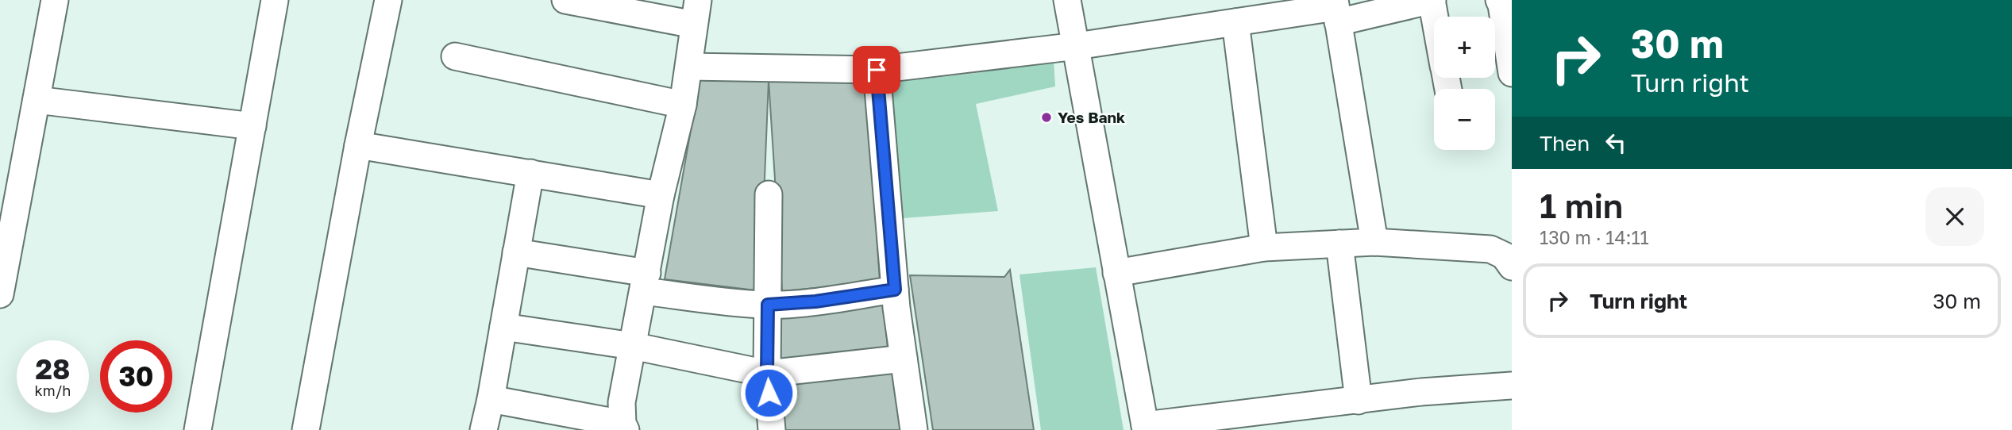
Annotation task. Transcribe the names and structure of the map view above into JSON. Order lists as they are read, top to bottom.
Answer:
{
  "places": ["Yes Bank"],
  "page": {
    "turn": ["30 m", "Turn right"],
    "map_buttons": ["+", "−"],
    "then": "Then",
    "heading": ["1 min", "130 m · 14:11"],
    "list": [
      {
        "name": "Turn right",
        "value": "30 m"
      }
    ],
    "speed": "28 km/h",
    "limit": "30"
  }
}
